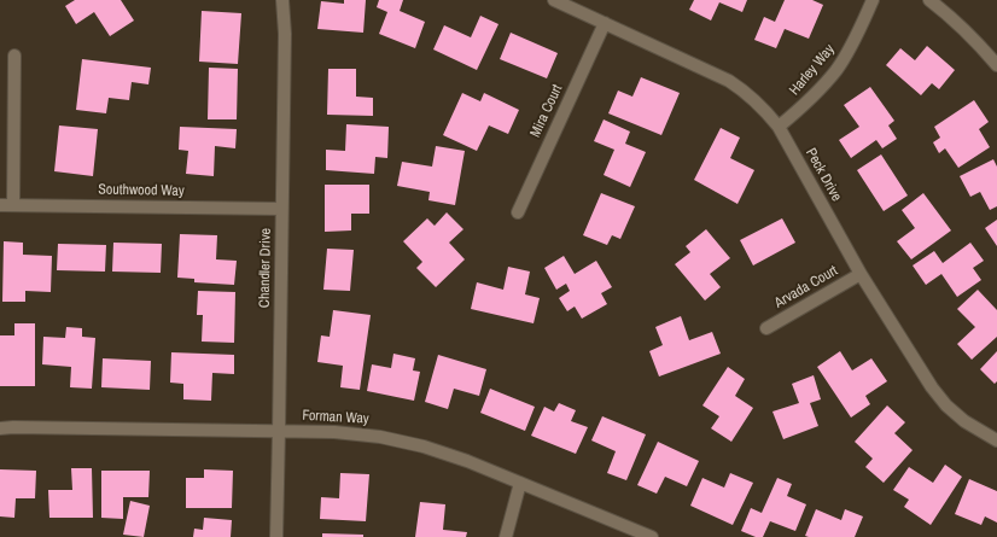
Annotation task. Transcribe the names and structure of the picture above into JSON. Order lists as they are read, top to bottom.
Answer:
{
  "streets": {
    "street": [
      "Harley Way",
      "Mira Court",
      "Peck Drive",
      "Southwood Way",
      "Chandler Drive",
      "Arvada Court",
      "Forman Way"
    ]
  },
  "crossings": [
    ["Harley Way", "Peck Drive"],
    ["Mira Court", "Peck Drive"],
    ["Peck Drive", "Arvada Court"],
    ["Southwood Way", "Chandler Drive"],
    ["Chandler Drive", "Forman Way"]
  ]
}
